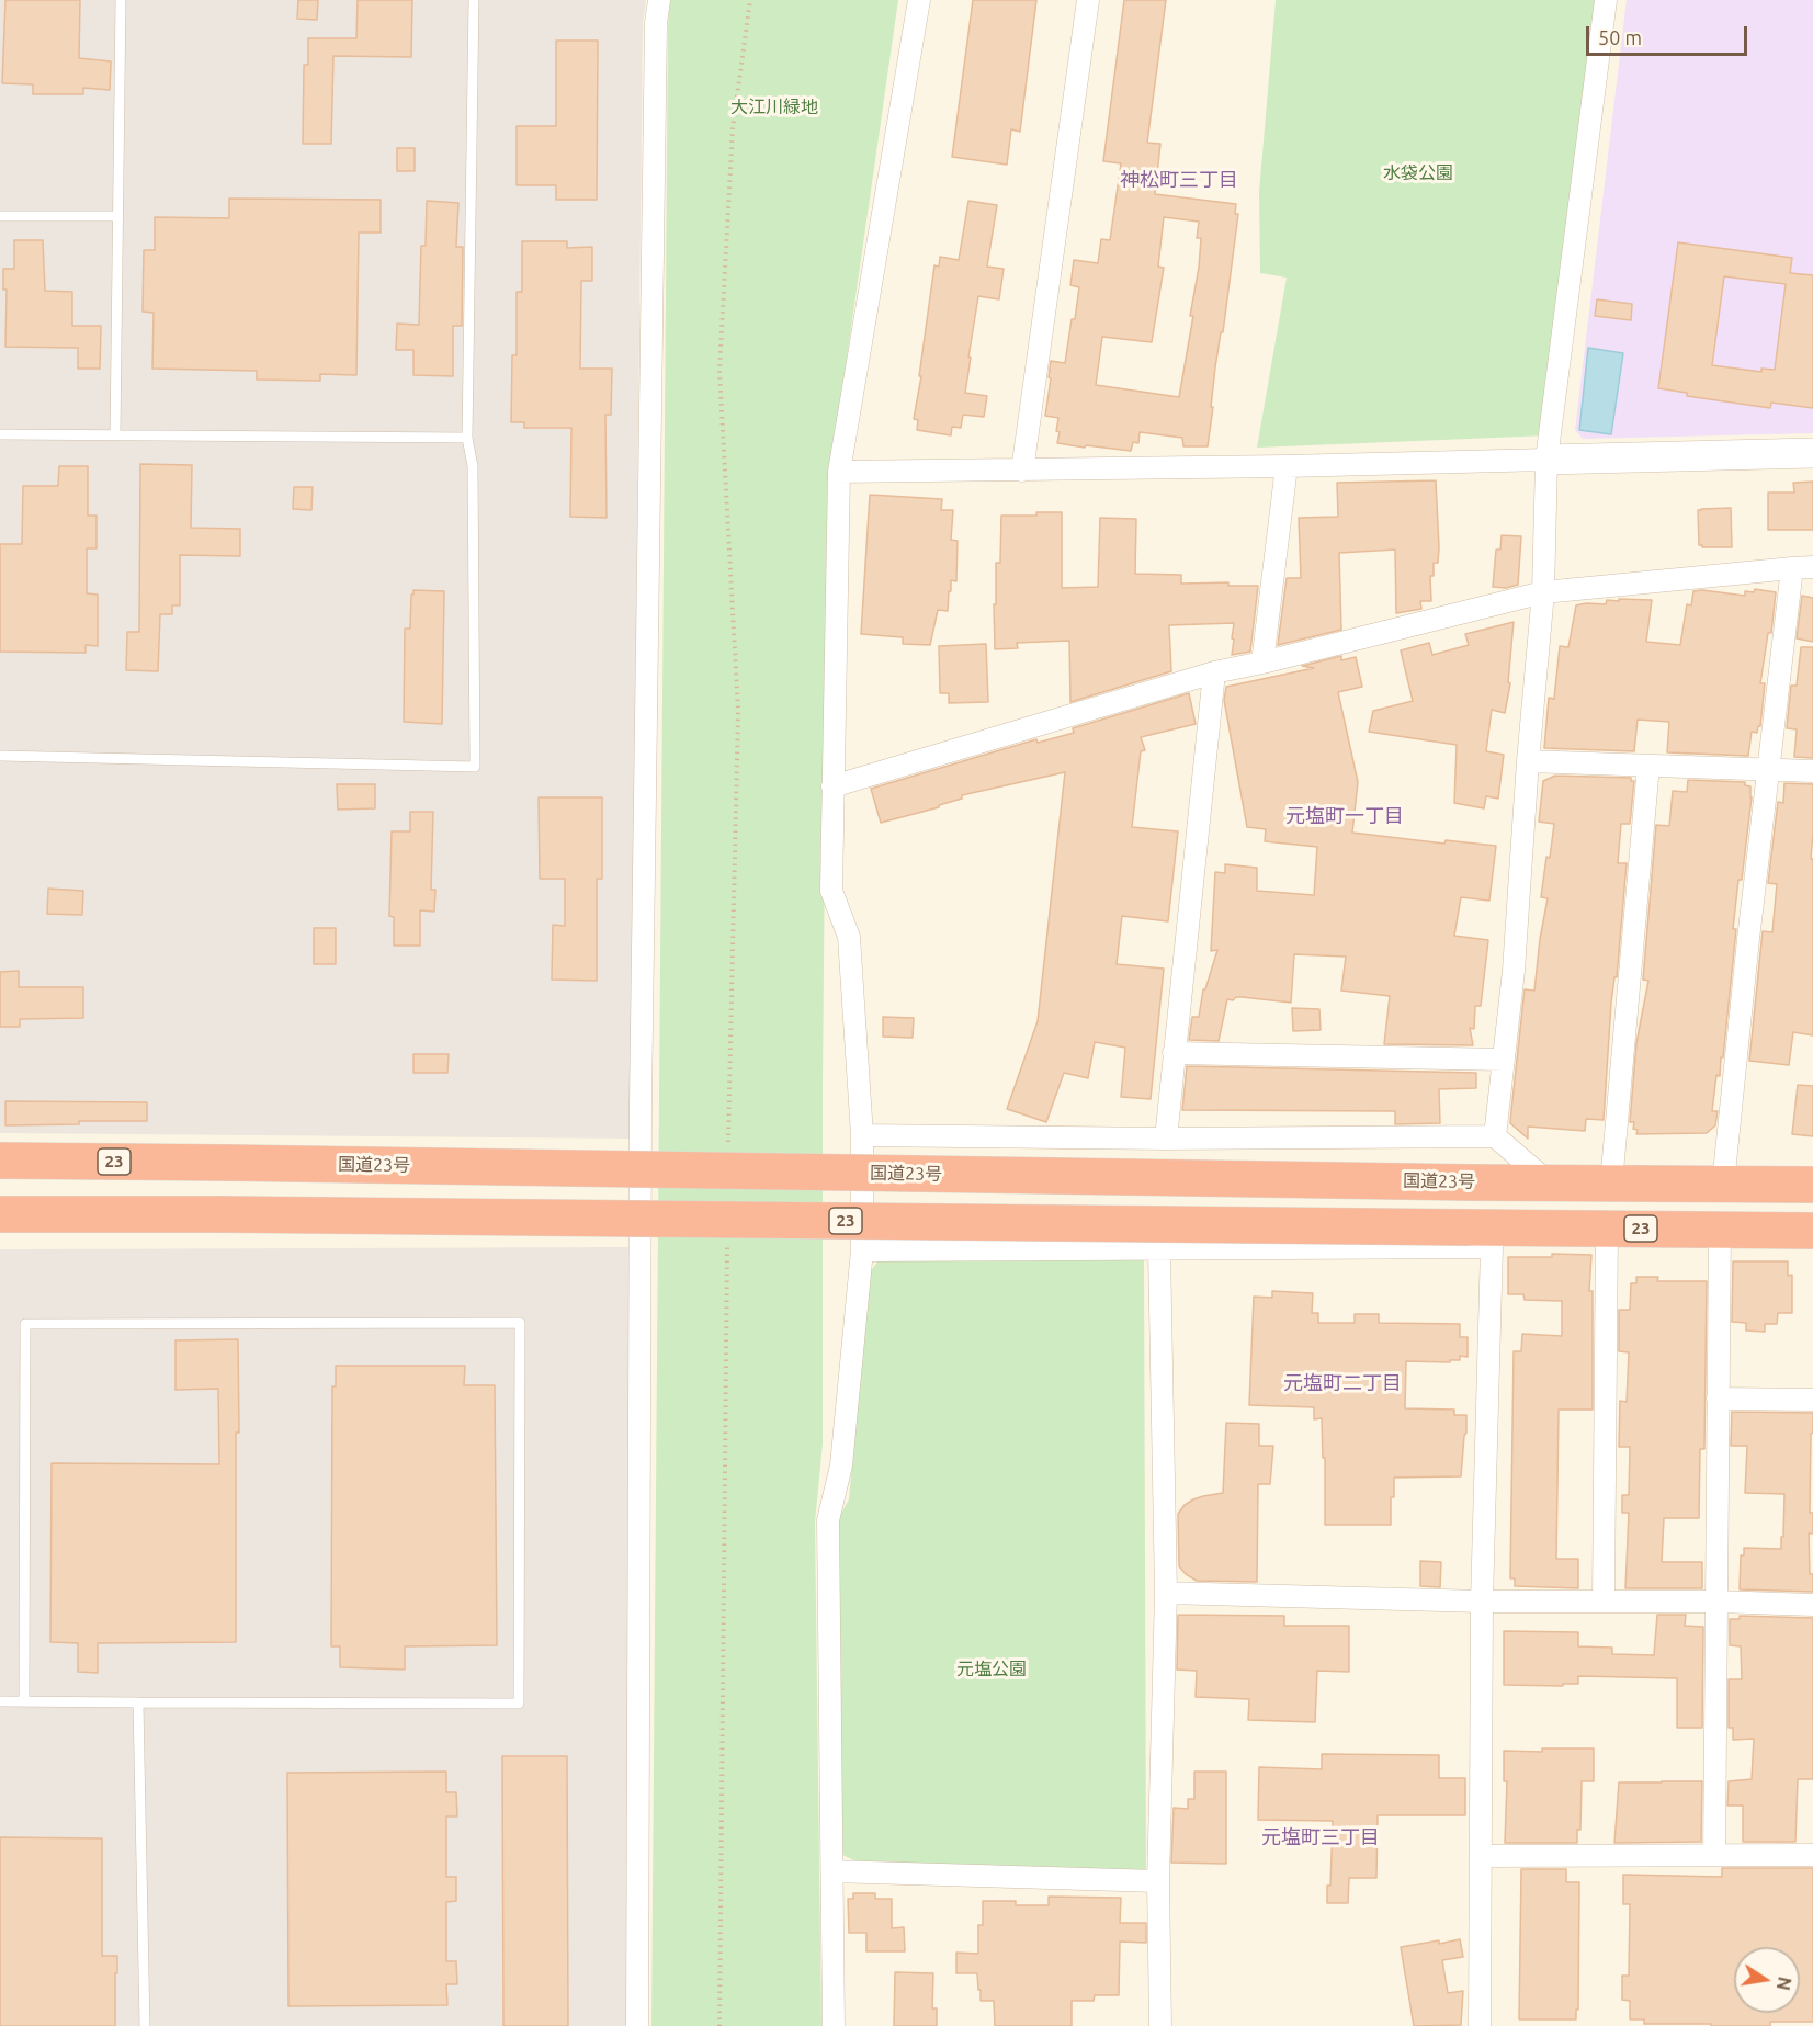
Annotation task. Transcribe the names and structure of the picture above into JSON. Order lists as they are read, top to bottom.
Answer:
{
  "streets": {
    "highway": ["23", "国道23号"]
  },
  "districts": [
    "神松町三丁目",
    "元塩町一丁目",
    "元塩町二丁目",
    "元塩町三丁目"
  ],
  "parks": ["大江川緑地", "水袋公園", "元塩公園"],
  "scale_bar": "50 m",
  "north": "right"
}
